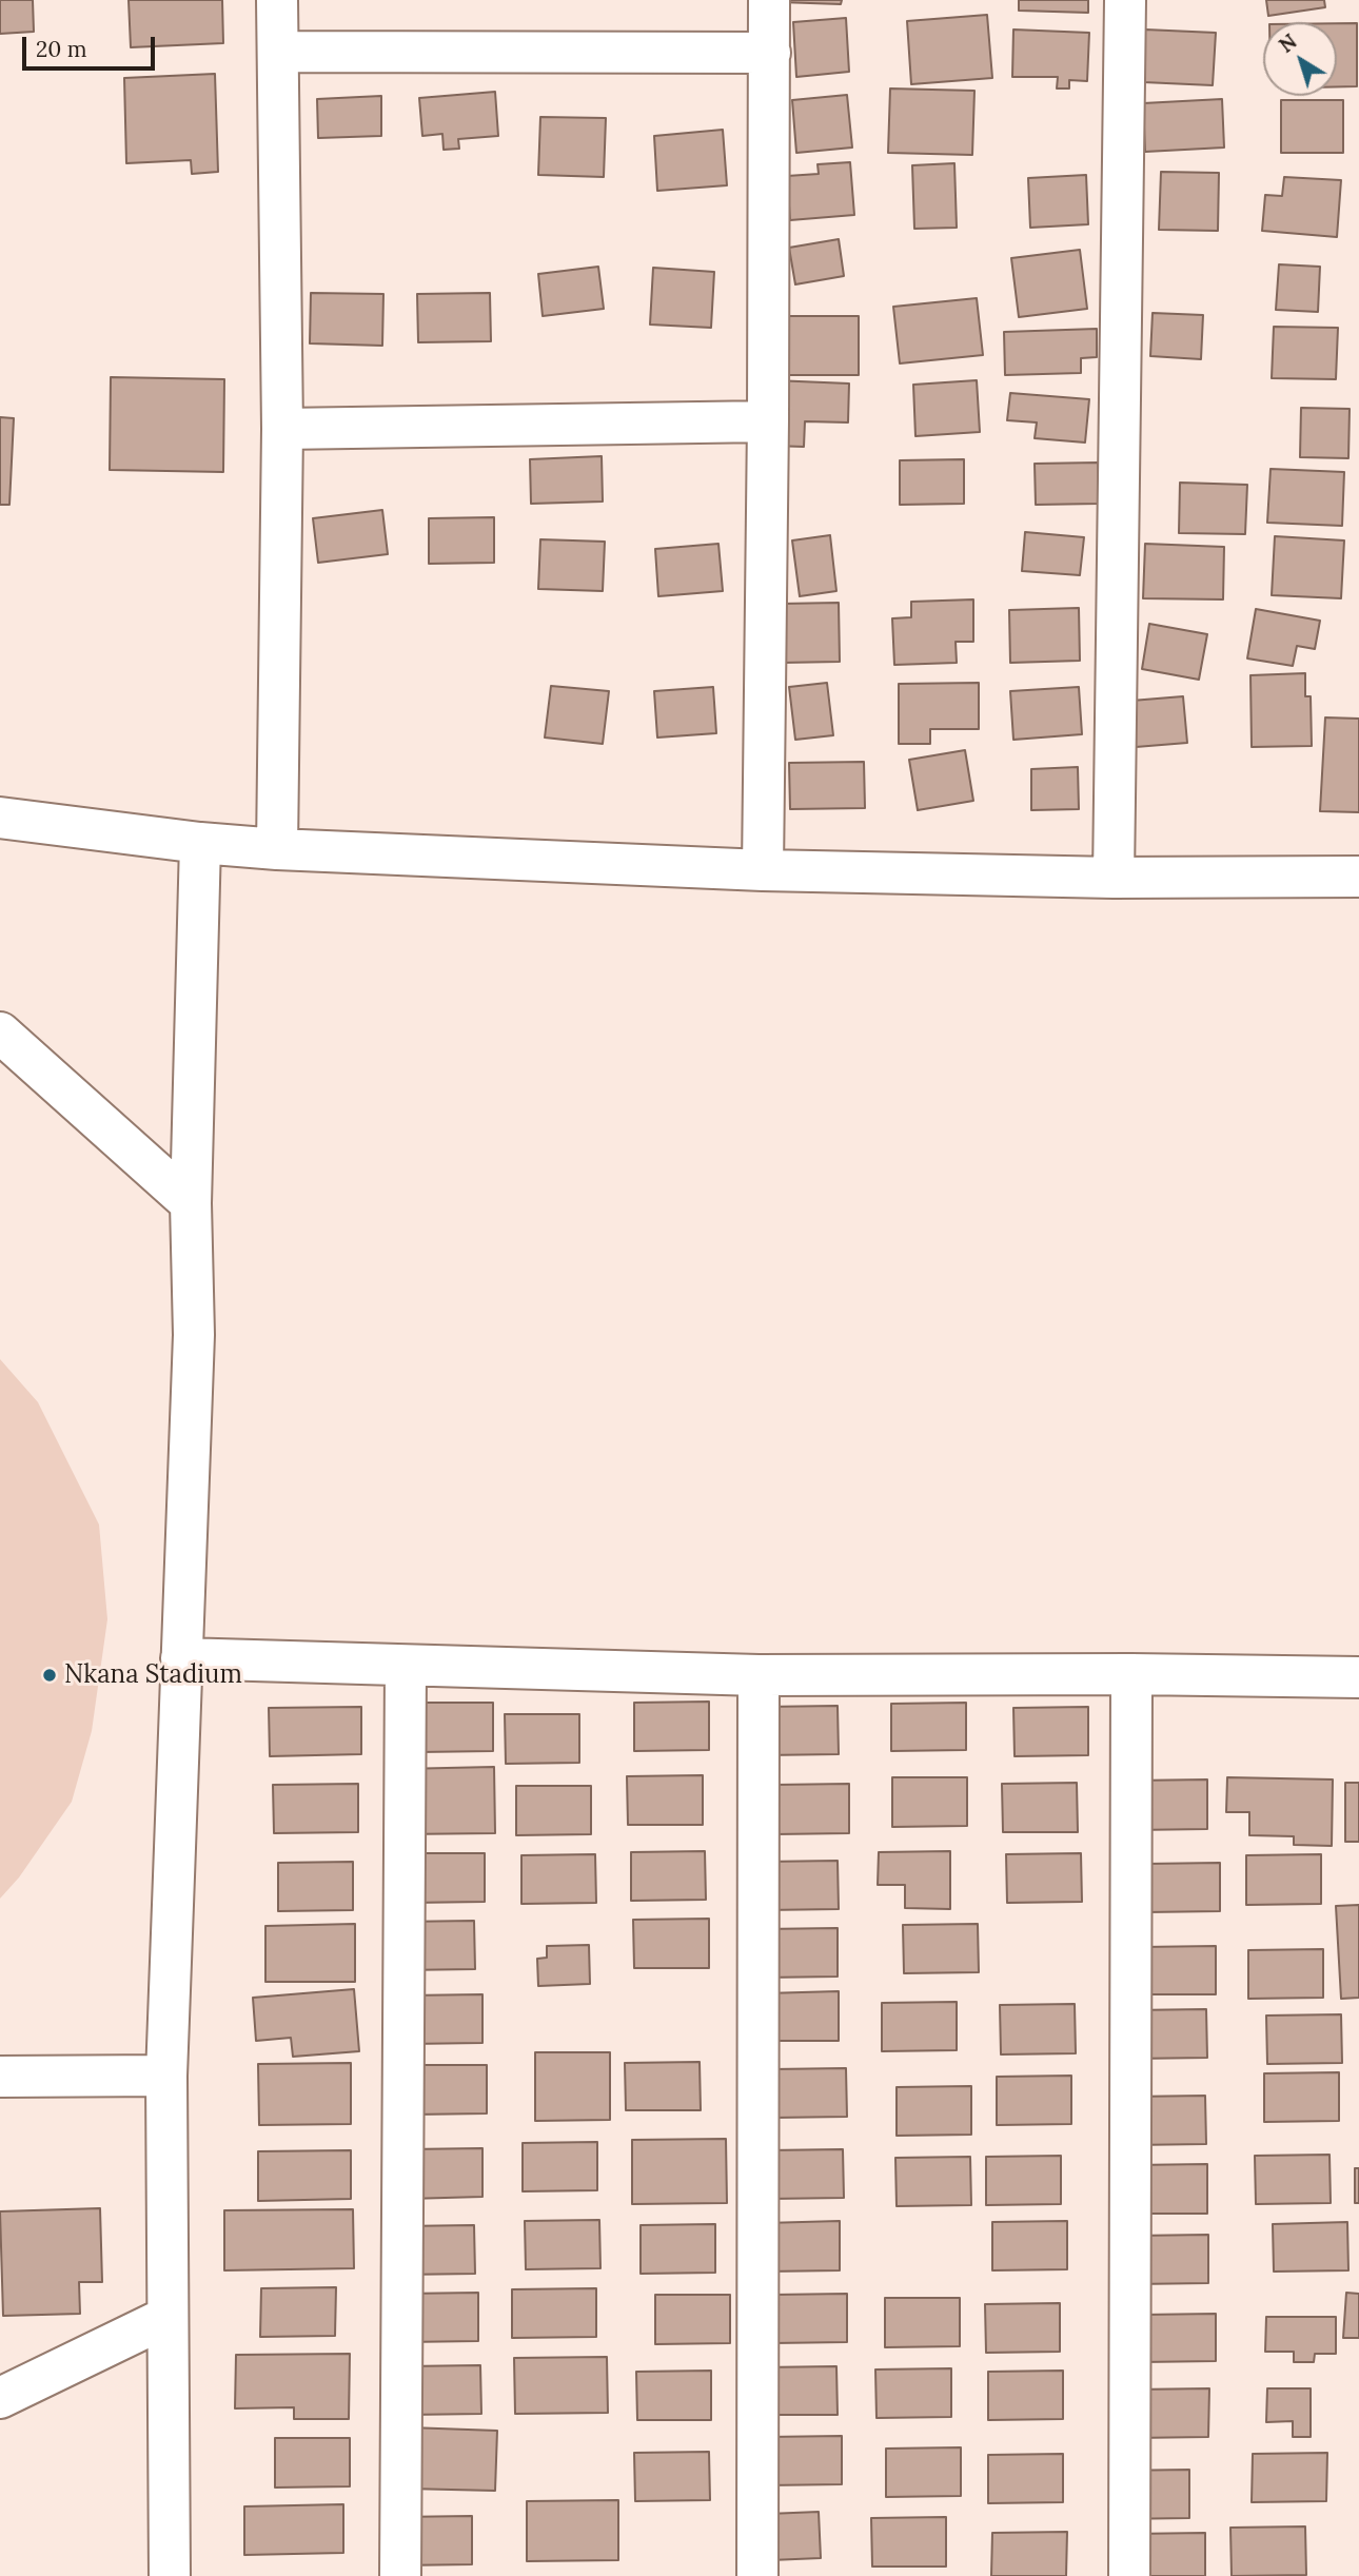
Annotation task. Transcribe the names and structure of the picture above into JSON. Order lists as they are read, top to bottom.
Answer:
{
  "places": ["Nkana Stadium"],
  "scale_bar": "20 m",
  "north": "top left"
}
